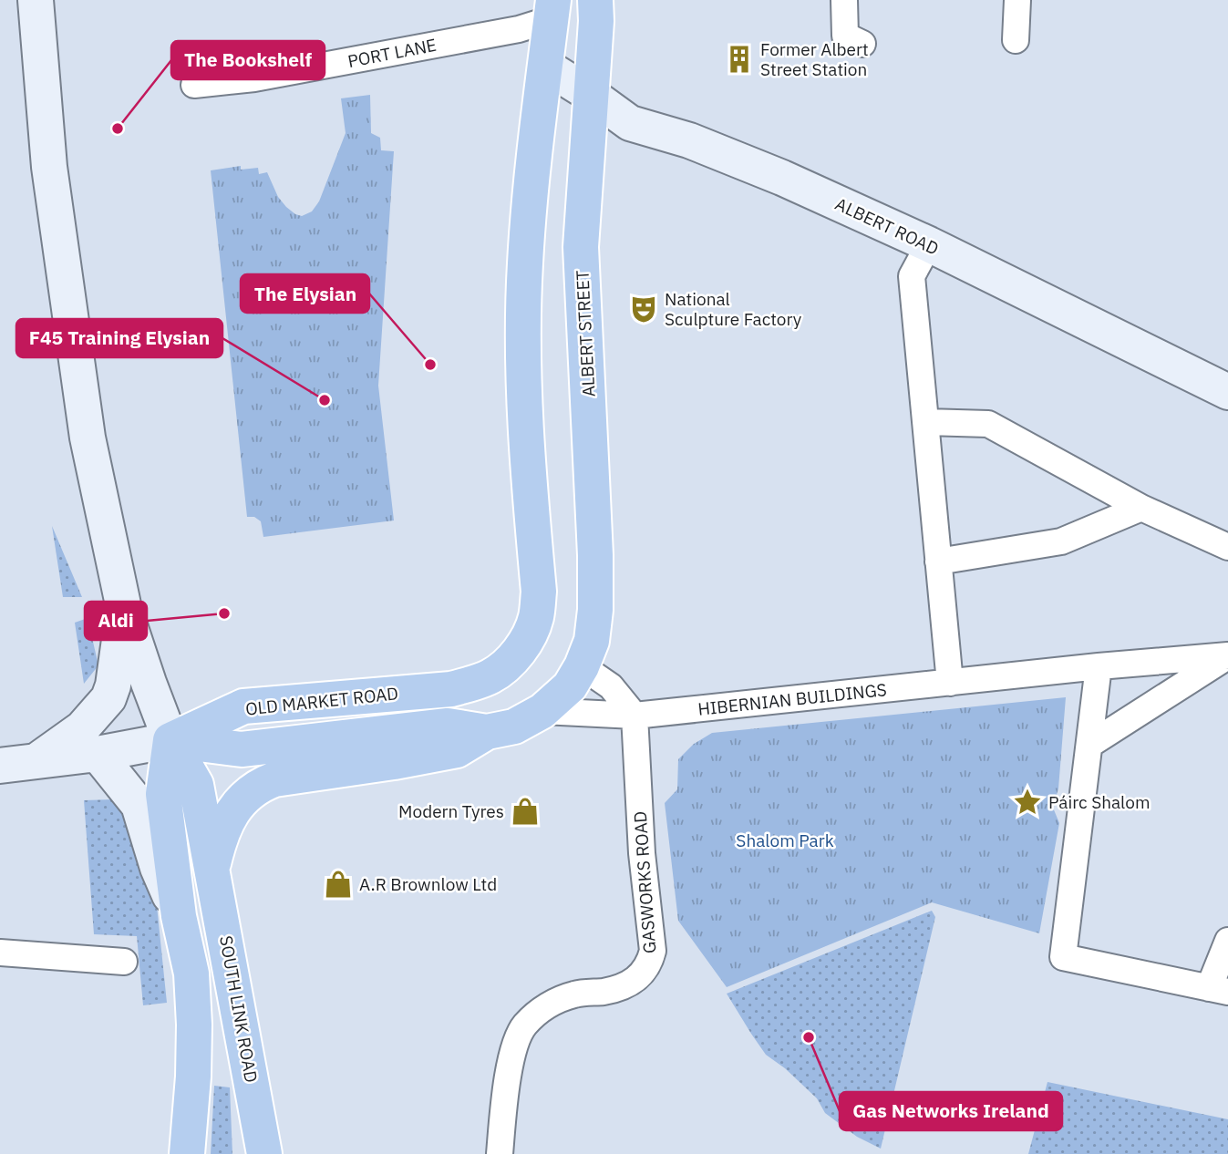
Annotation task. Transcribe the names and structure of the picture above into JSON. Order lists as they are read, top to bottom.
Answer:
{
  "streets": {
    "highway": ["ALBERT STREET", "OLD MARKET ROAD", "SOUTH LINK ROAD"],
    "street": [
      "PORT LANE",
      "ALBERT ROAD",
      "HIBERNIAN BUILDINGS",
      "GASWORKS ROAD"
    ]
  },
  "crossings": [
    ["ALBERT ROAD", "ALBERT STREET"],
    ["ALBERT ROAD", "OLD MARKET ROAD"],
    ["HIBERNIAN BUILDINGS", "GASWORKS ROAD"],
    ["OLD MARKET ROAD", "SOUTH LINK ROAD"]
  ],
  "parks": ["Shalom Park"],
  "places": {
    "building": ["Former Albert Street Station"],
    "other": [
      "The Bookshelf",
      "The Elysian",
      "F45 Training Elysian",
      "Aldi",
      "Gas Networks Ireland"
    ],
    "theatre": ["National Sculpture Factory"],
    "place": ["Páirc Shalom"],
    "shop": ["Modern Tyres", "A.R Brownlow Ltd"]
  }
}
